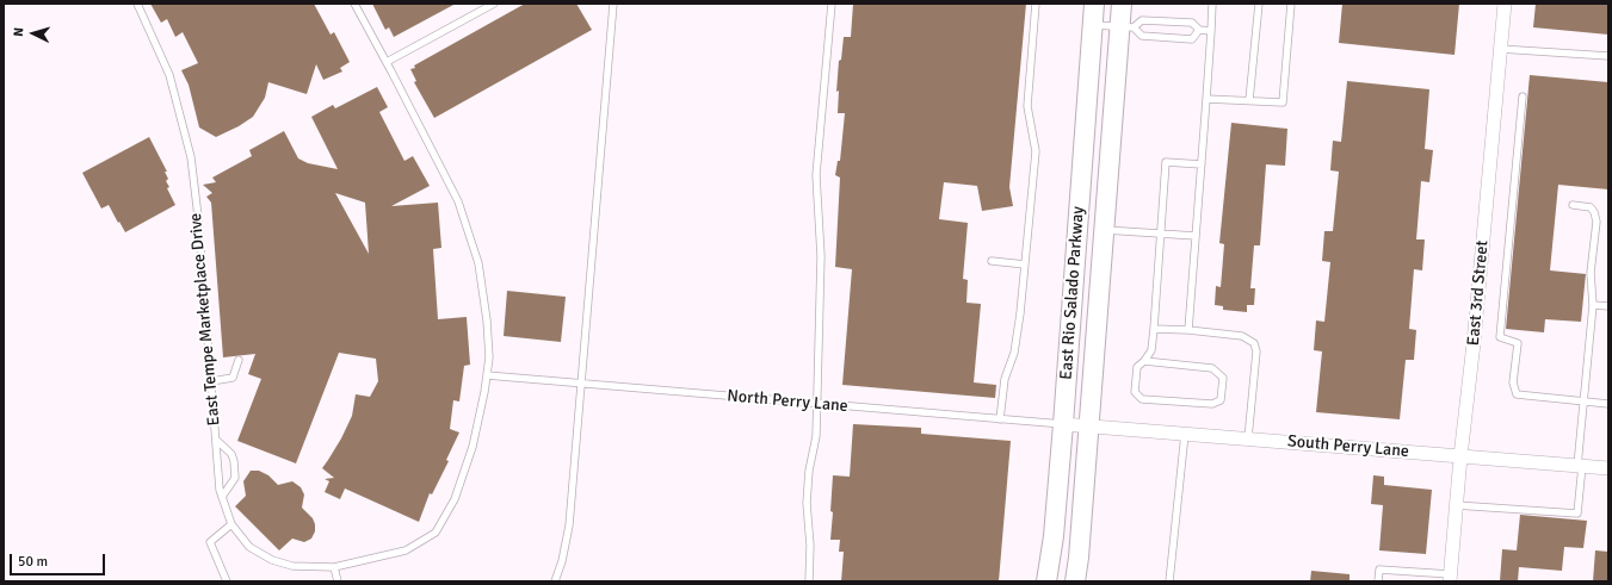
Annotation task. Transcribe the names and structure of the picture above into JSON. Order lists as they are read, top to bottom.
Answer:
{
  "streets": {
    "main road": ["East Rio Salado Parkway"],
    "street": ["East 3rd Street", "North Perry Lane", "South Perry Lane"],
    "lane": ["East Tempe Marketplace Drive"]
  },
  "crossings": [
    ["East Rio Salado Parkway", "North Perry Lane"],
    ["East Rio Salado Parkway", "South Perry Lane"],
    ["East 3rd Street", "South Perry Lane"],
    ["East Tempe Marketplace Drive", "North Perry Lane"],
    ["North Perry Lane", "South Perry Lane"]
  ],
  "scale_bar": "50 m",
  "north": "left"
}
